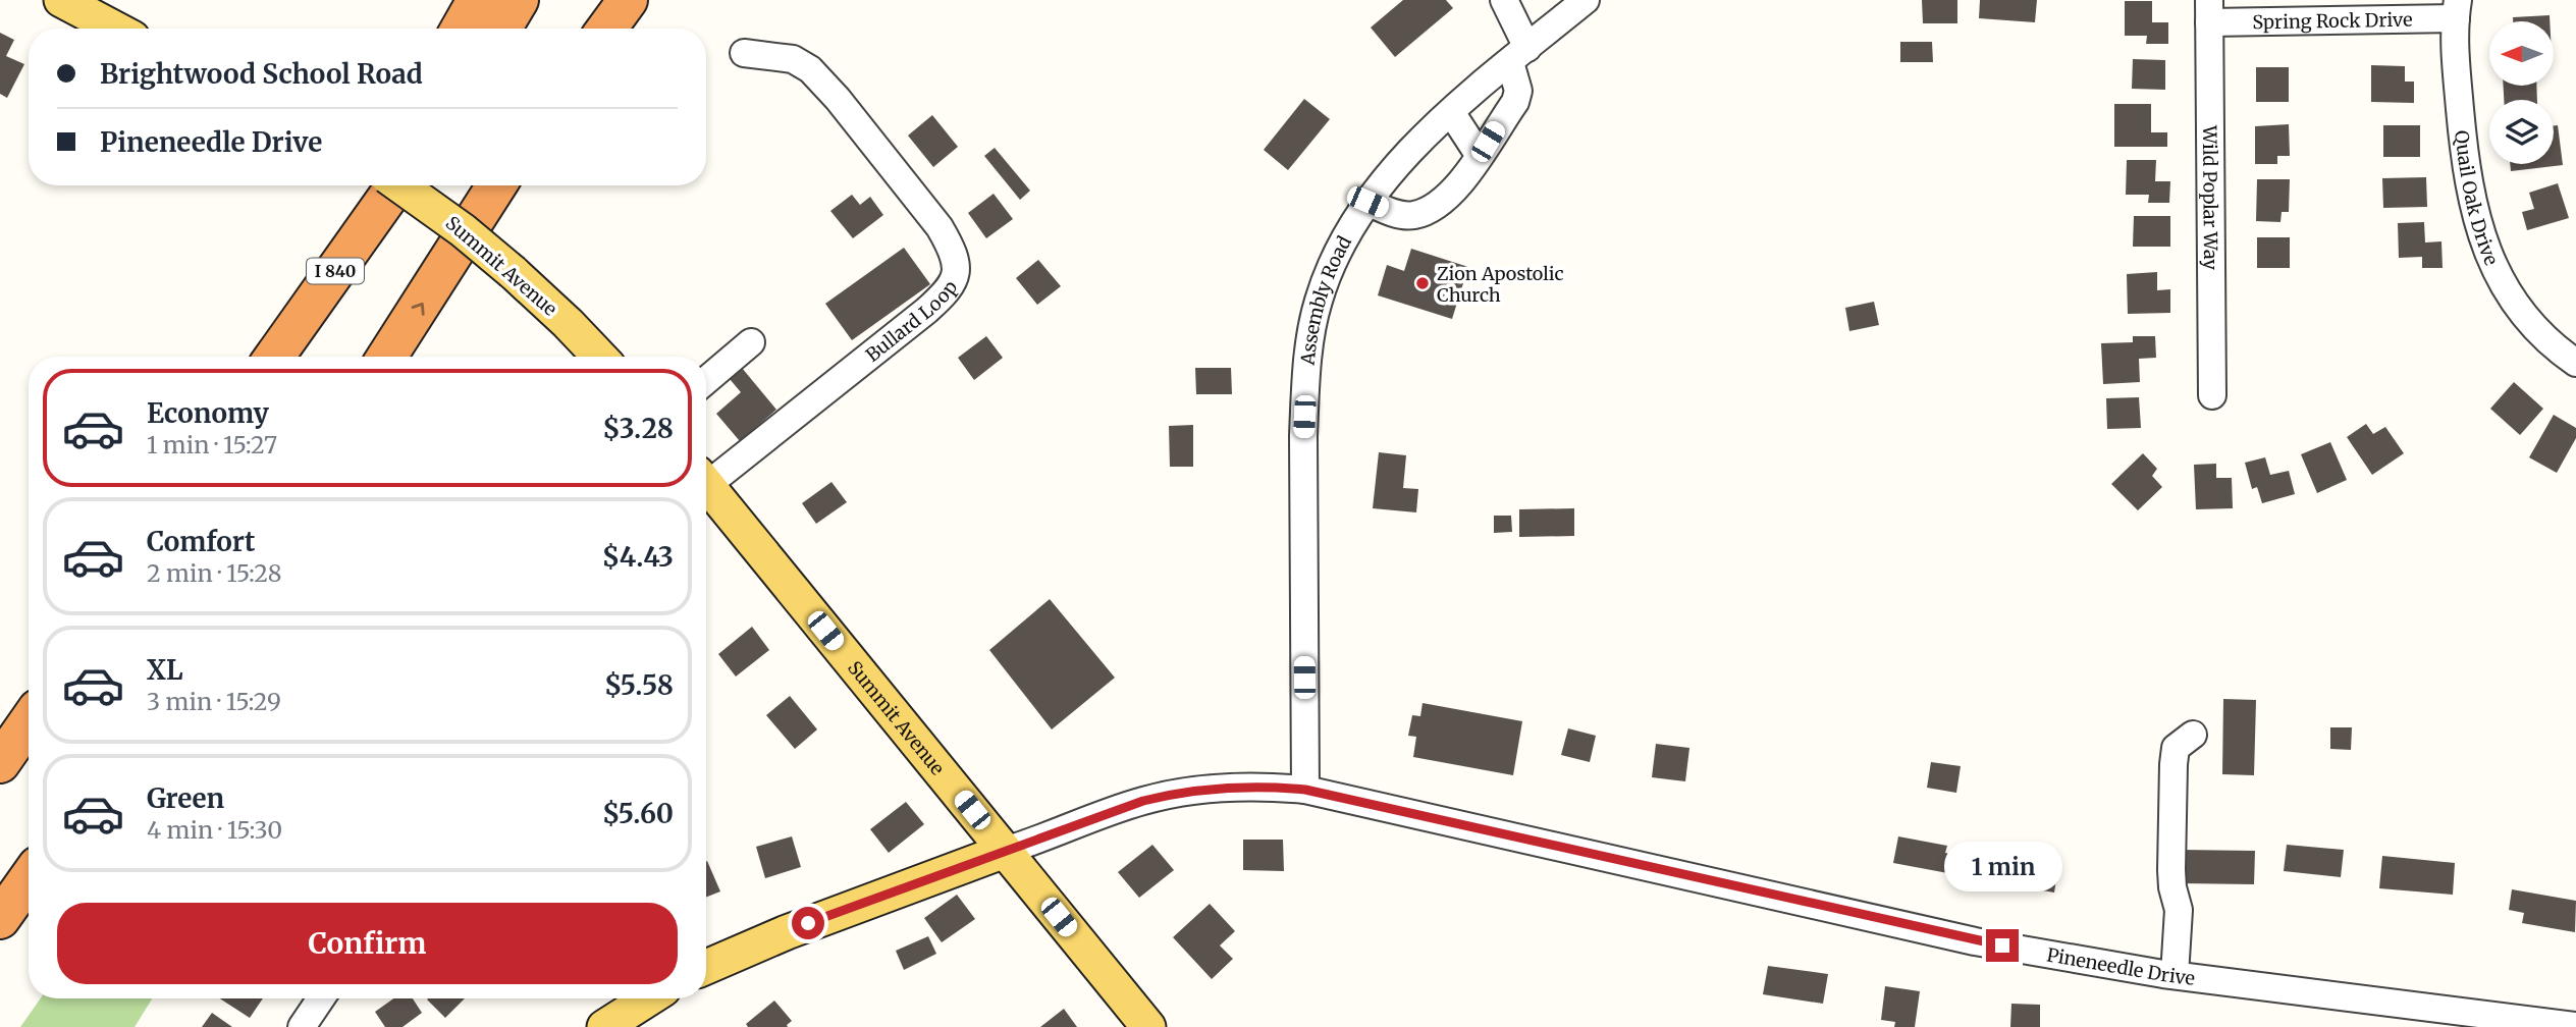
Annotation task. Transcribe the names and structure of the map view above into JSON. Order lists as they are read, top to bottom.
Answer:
{
  "streets": {
    "highway": ["I 840"],
    "main road": ["Summit Avenue"],
    "street": [
      "Spring Rock Drive",
      "Quail Oak Drive",
      "Wild Poplar Way",
      "Assembly Road",
      "Bullard Loop",
      "Pineneedle Drive"
    ]
  },
  "crossings": [
    ["Spring Rock Drive", "Quail Oak Drive"],
    ["Spring Rock Drive", "Wild Poplar Way"],
    ["Summit Avenue", "Pineneedle Drive"],
    ["Assembly Road", "Pineneedle Drive"]
  ],
  "places": ["Zion Apostolic Church"],
  "north": "left",
  "page": {
    "banner": ["Brightwood School Road", "Pineneedle Drive"],
    "list": [
      {
        "name": "Economy",
        "note": "1 min · 15:27",
        "value": "$3.28"
      },
      {
        "name": "Comfort",
        "note": "2 min · 15:28",
        "value": "$4.43"
      },
      {
        "name": "XL",
        "note": "3 min · 15:29",
        "value": "$5.58"
      },
      {
        "name": "Green",
        "note": "4 min · 15:30",
        "value": "$5.60"
      }
    ],
    "bubble": "1 min",
    "buttons": "Confirm"
  }
}
